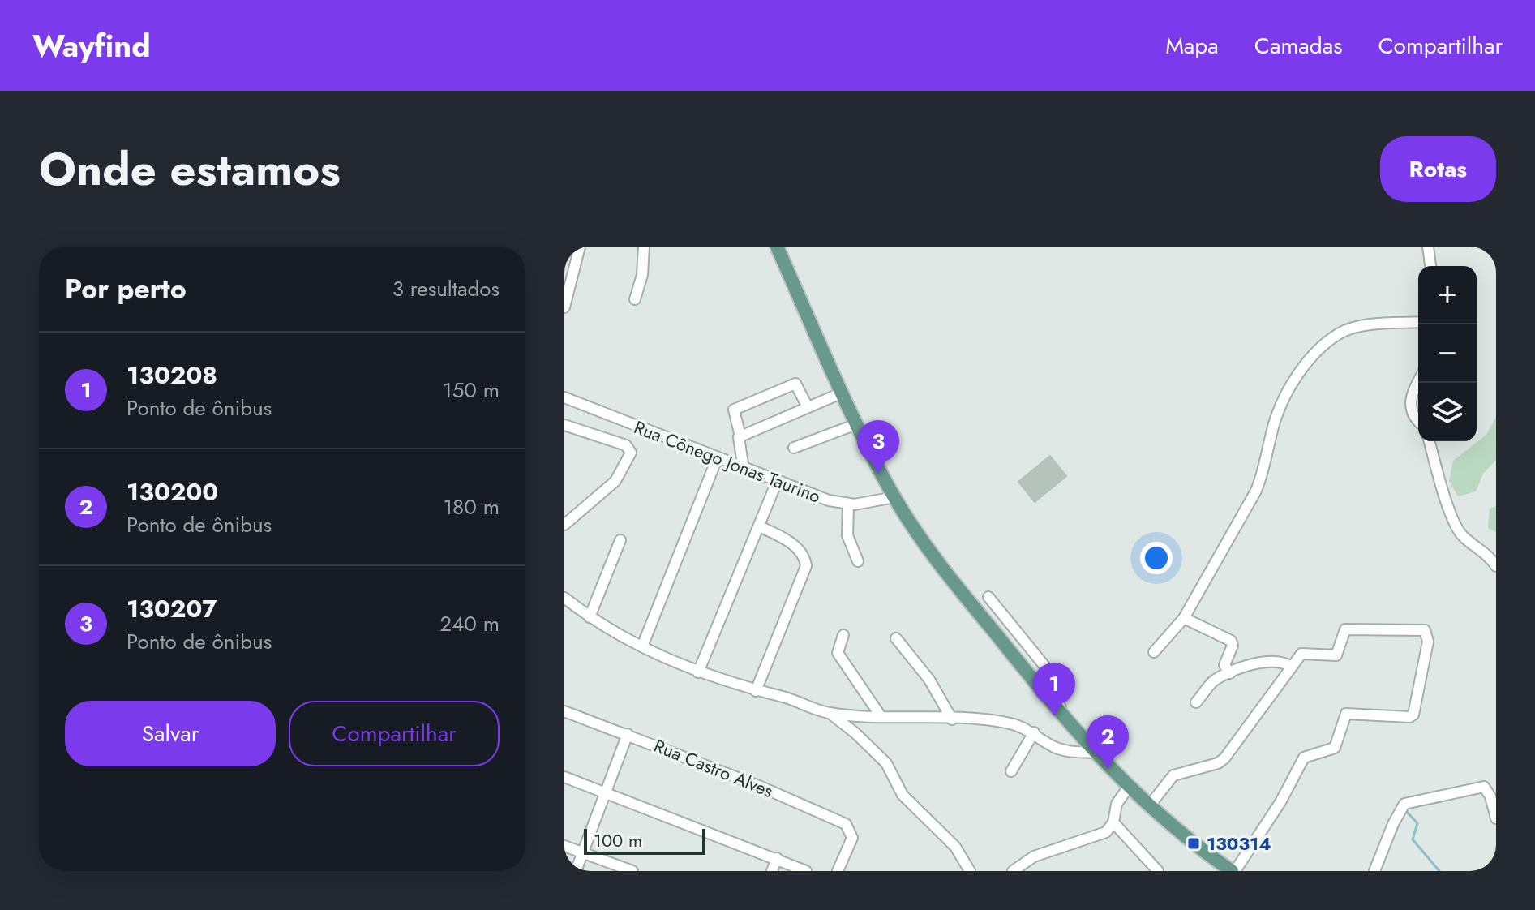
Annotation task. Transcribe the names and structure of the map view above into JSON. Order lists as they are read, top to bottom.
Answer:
{
  "streets": {
    "street": ["Rua Cônego Jonas Taurino", "Rua Castro Alves"]
  },
  "places": {
    "transit": ["130314"]
  },
  "scale_bar": "100 m",
  "page": {
    "header": "Wayfind",
    "nav": ["Mapa", "Camadas", "Compartilhar"],
    "title": "Onde estamos",
    "buttons": [
      "Rotas",
      ["Salvar", "Compartilhar"]
    ],
    "heading": ["Por perto", "3 resultados"],
    "map_buttons": ["+", "−"],
    "list": [
      {
        "mark": "1",
        "name": "130208",
        "note": "Ponto de ônibus",
        "value": "150 m"
      },
      {
        "mark": "2",
        "name": "130200",
        "note": "Ponto de ônibus",
        "value": "180 m"
      },
      {
        "mark": "3",
        "name": "130207",
        "note": "Ponto de ônibus",
        "value": "240 m"
      }
    ],
    "pins": ["3", "1", "2"],
    "scale": "100 m"
  }
}
